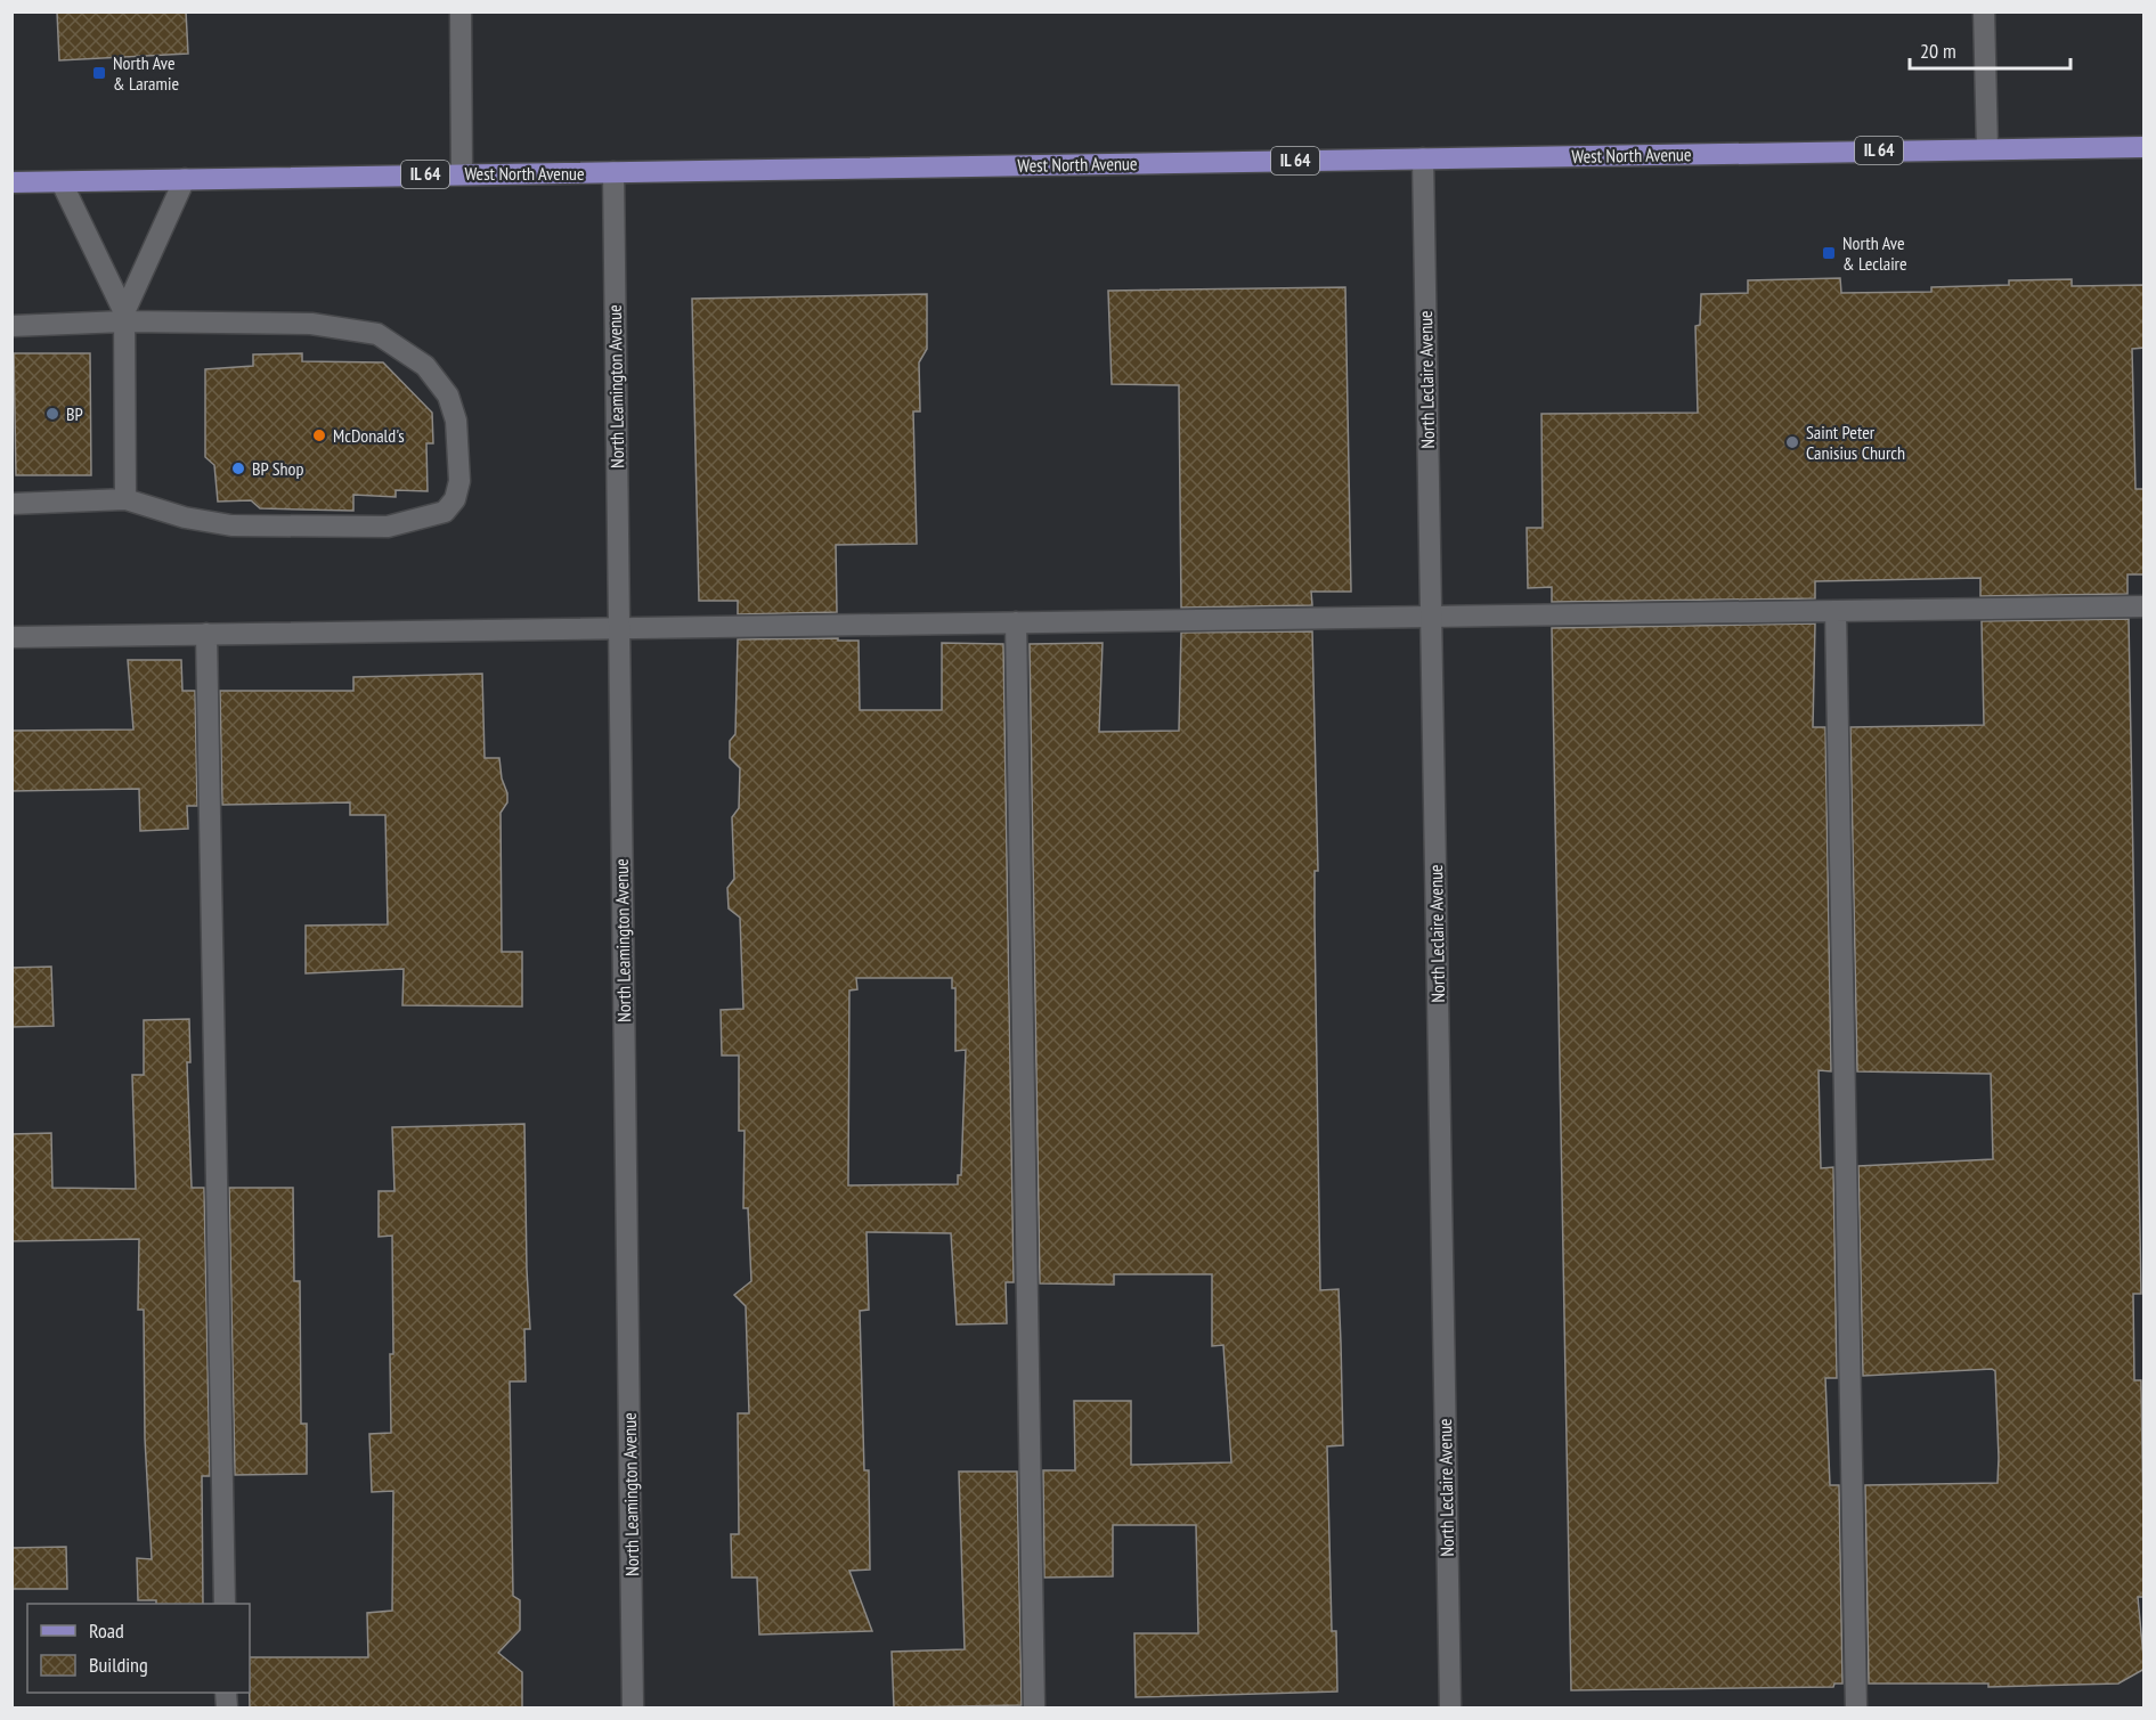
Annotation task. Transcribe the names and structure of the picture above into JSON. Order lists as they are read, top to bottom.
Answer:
{
  "streets": {
    "main road": ["IL 64", "West North Avenue"],
    "street": ["North Leclaire Avenue", "North Leamington Avenue"]
  },
  "crossings": [
    ["West North Avenue", "North Leclaire Avenue"],
    ["West North Avenue", "North Leamington Avenue"]
  ],
  "places": {
    "transit": ["North Ave & Laramie", "North Ave & Leclaire"],
    "other": [
      "BP",
      "McDonald's",
      "Saint Peter Canisius Church",
      "BP Shop"
    ]
  },
  "legend": ["Road", "Building"],
  "scale_bar": "20 m"
}
